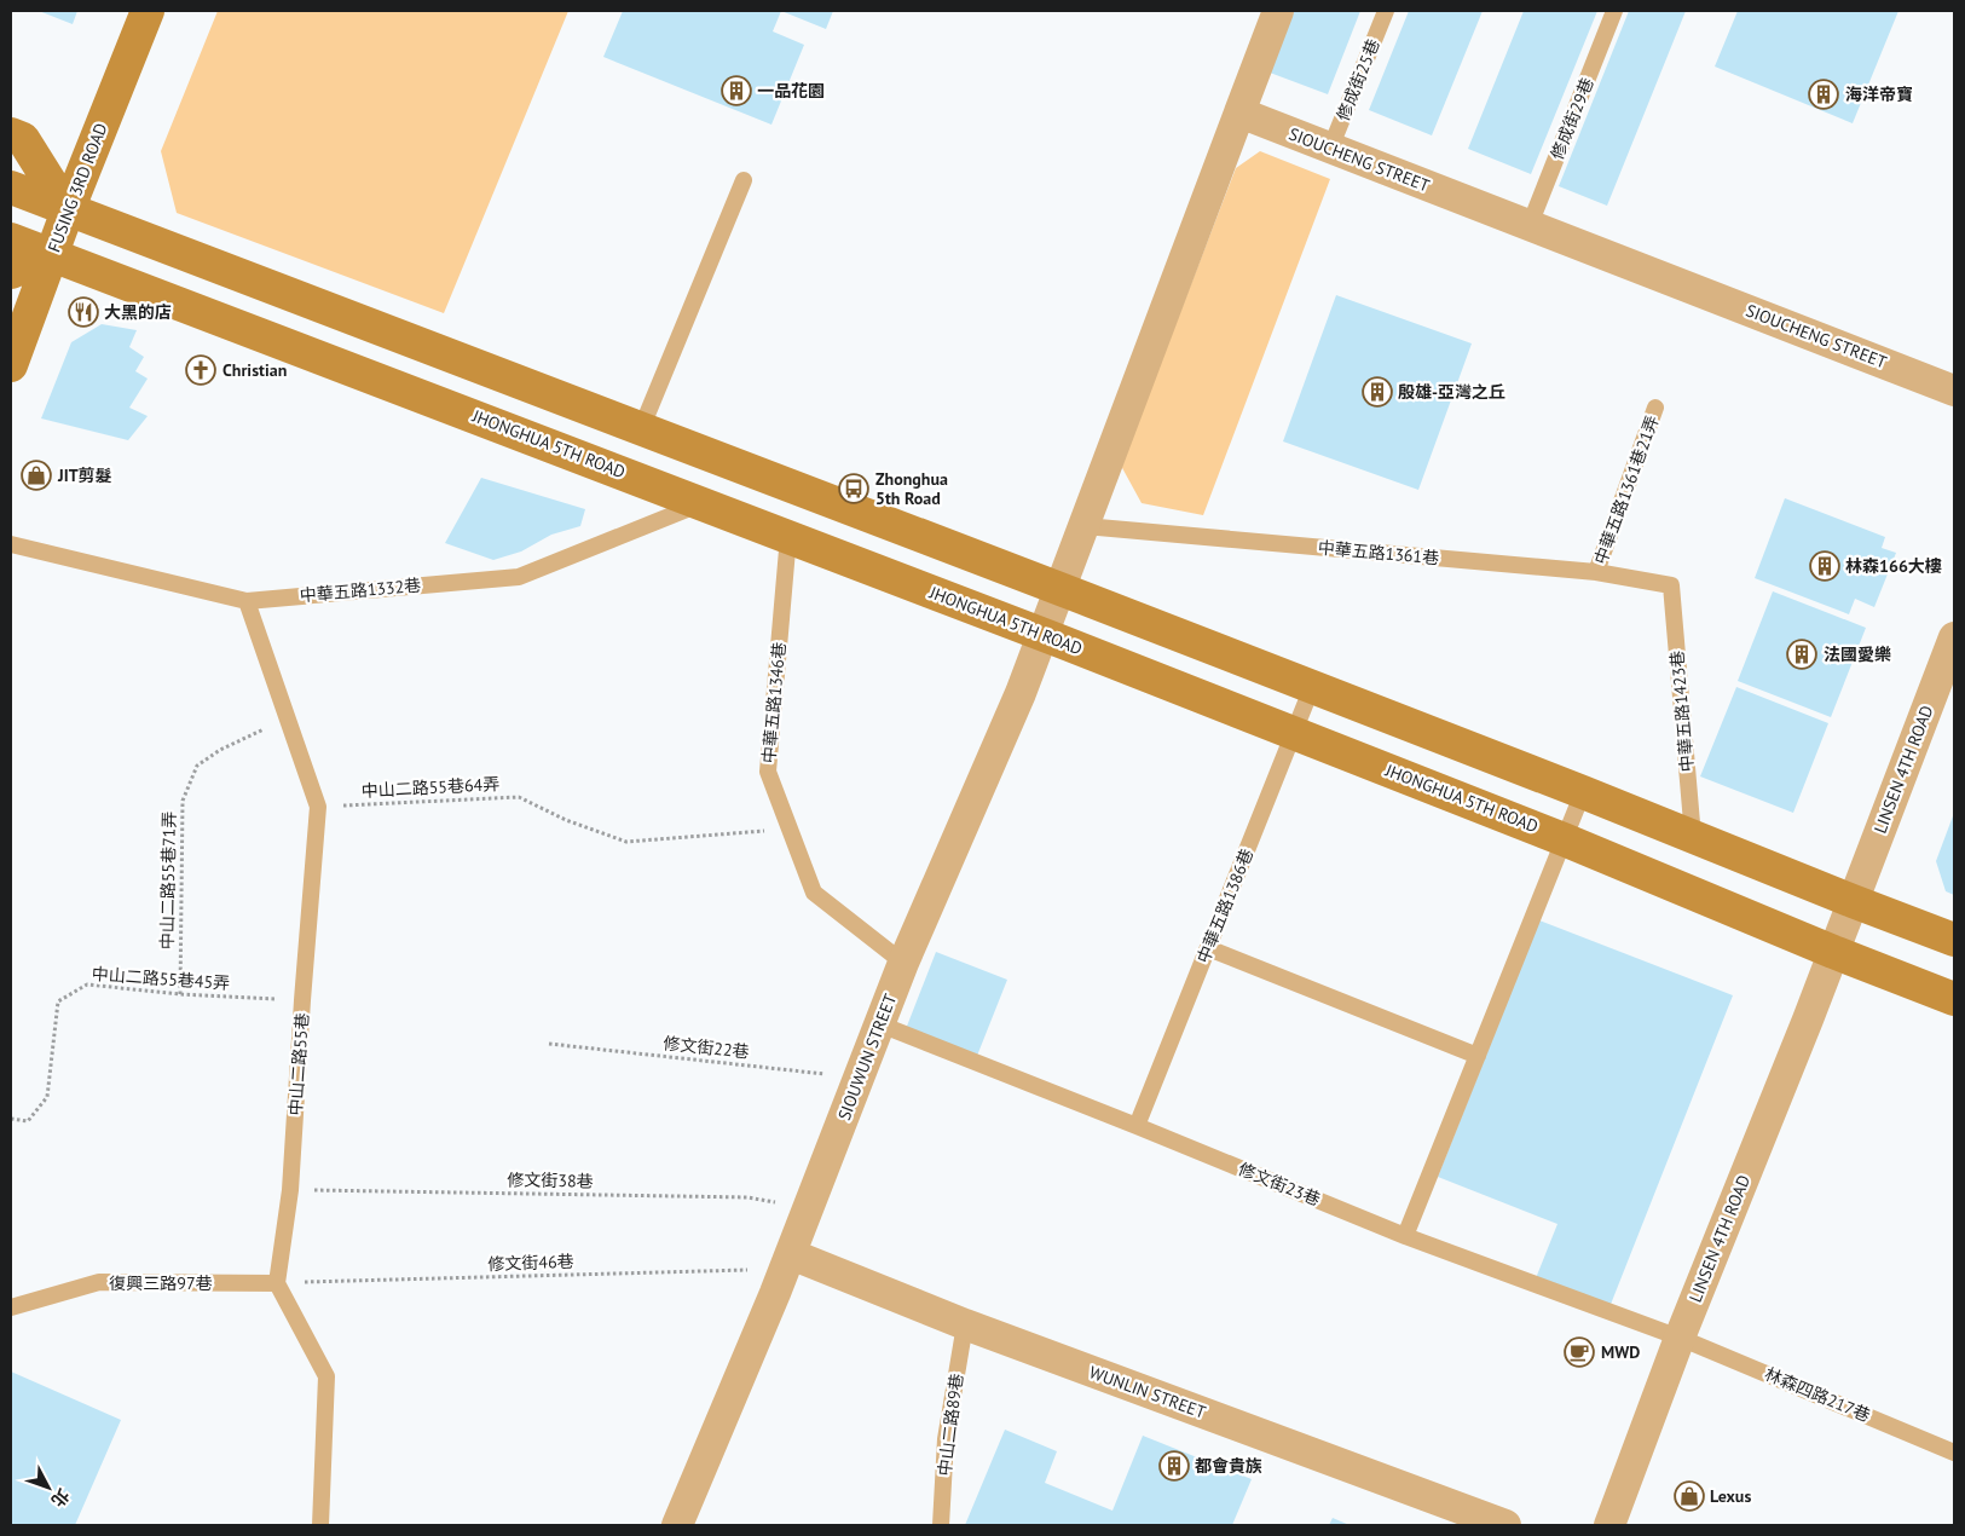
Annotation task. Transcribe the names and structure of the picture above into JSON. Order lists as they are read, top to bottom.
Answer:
{
  "streets": {
    "main road": ["FUSING 3RD ROAD", "JHONGHUA 5TH ROAD"],
    "street": [
      "SIOUCHENG STREET",
      "LINSEN 4TH ROAD",
      "SIOUWUN STREET",
      "WUNLIN STREET"
    ],
    "lane": [
      "修成街25巷",
      "修成街29巷",
      "中華五路1361巷21弄",
      "中華五路1361巷",
      "中華五路1332巷",
      "中華五路1346巷",
      "中華五路1423巷",
      "中華五路1386巷",
      "中山二路55巷",
      "修文街23巷",
      "復興三路97巷",
      "林森四路217巷",
      "中山二路89巷"
    ],
    "path": [
      "中山二路55巷64弄",
      "中山二路55巷71弄",
      "中山二路55巷45弄",
      "修文街22巷",
      "修文街38巷",
      "修文街46巷"
    ]
  },
  "crossings": [
    ["修成街25巷", "SIOUCHENG STREET"],
    ["修成街29巷", "SIOUCHENG STREET"],
    ["FUSING 3RD ROAD", "JHONGHUA 5TH ROAD"],
    ["JHONGHUA 5TH ROAD", "中華五路1332巷"],
    ["JHONGHUA 5TH ROAD", "中華五路1346巷"],
    ["JHONGHUA 5TH ROAD", "LINSEN 4TH ROAD"],
    ["JHONGHUA 5TH ROAD", "中華五路1386巷"],
    ["JHONGHUA 5TH ROAD", "SIOUWUN STREET"],
    ["中華五路1361巷21弄", "中華五路1361巷"],
    ["中華五路1361巷", "中華五路1423巷"],
    ["中華五路1332巷", "中山二路55巷"],
    ["中華五路1346巷", "中山二路55巷64弄"],
    ["中華五路1346巷", "SIOUWUN STREET"],
    ["LINSEN 4TH ROAD", "修文街23巷"],
    ["LINSEN 4TH ROAD", "林森四路217巷"],
    ["中山二路55巷64弄", "中山二路55巷"],
    ["中山二路55巷71弄", "中山二路55巷45弄"],
    ["中山二路55巷71弄", "中山二路55巷"],
    ["中華五路1386巷", "修文街23巷"],
    ["中山二路55巷45弄", "中山二路55巷"],
    ["修文街22巷", "SIOUWUN STREET"],
    ["SIOUWUN STREET", "修文街38巷"],
    ["SIOUWUN STREET", "修文街23巷"],
    ["SIOUWUN STREET", "修文街46巷"],
    ["SIOUWUN STREET", "WUNLIN STREET"],
    ["中山二路55巷", "修文街38巷"],
    ["中山二路55巷", "修文街46巷"],
    ["中山二路55巷", "復興三路97巷"],
    ["修文街23巷", "林森四路217巷"],
    ["修文街46巷", "復興三路97巷"],
    ["修文街46巷", "WUNLIN STREET"],
    ["WUNLIN STREET", "中山二路89巷"]
  ],
  "places": {
    "building": [
      "一品花園",
      "海洋帝寶",
      "殷雄-亞灣之丘",
      "林森166大樓",
      "法國愛樂",
      "都會貴族"
    ],
    "restaurant": ["大黑的店"],
    "church": ["Christian"],
    "shop": ["JIT剪髮", "Lexus"],
    "bus stop": ["Zhonghua 5th Road"],
    "cafe": ["MWD"]
  },
  "north": "bottom right"
}
